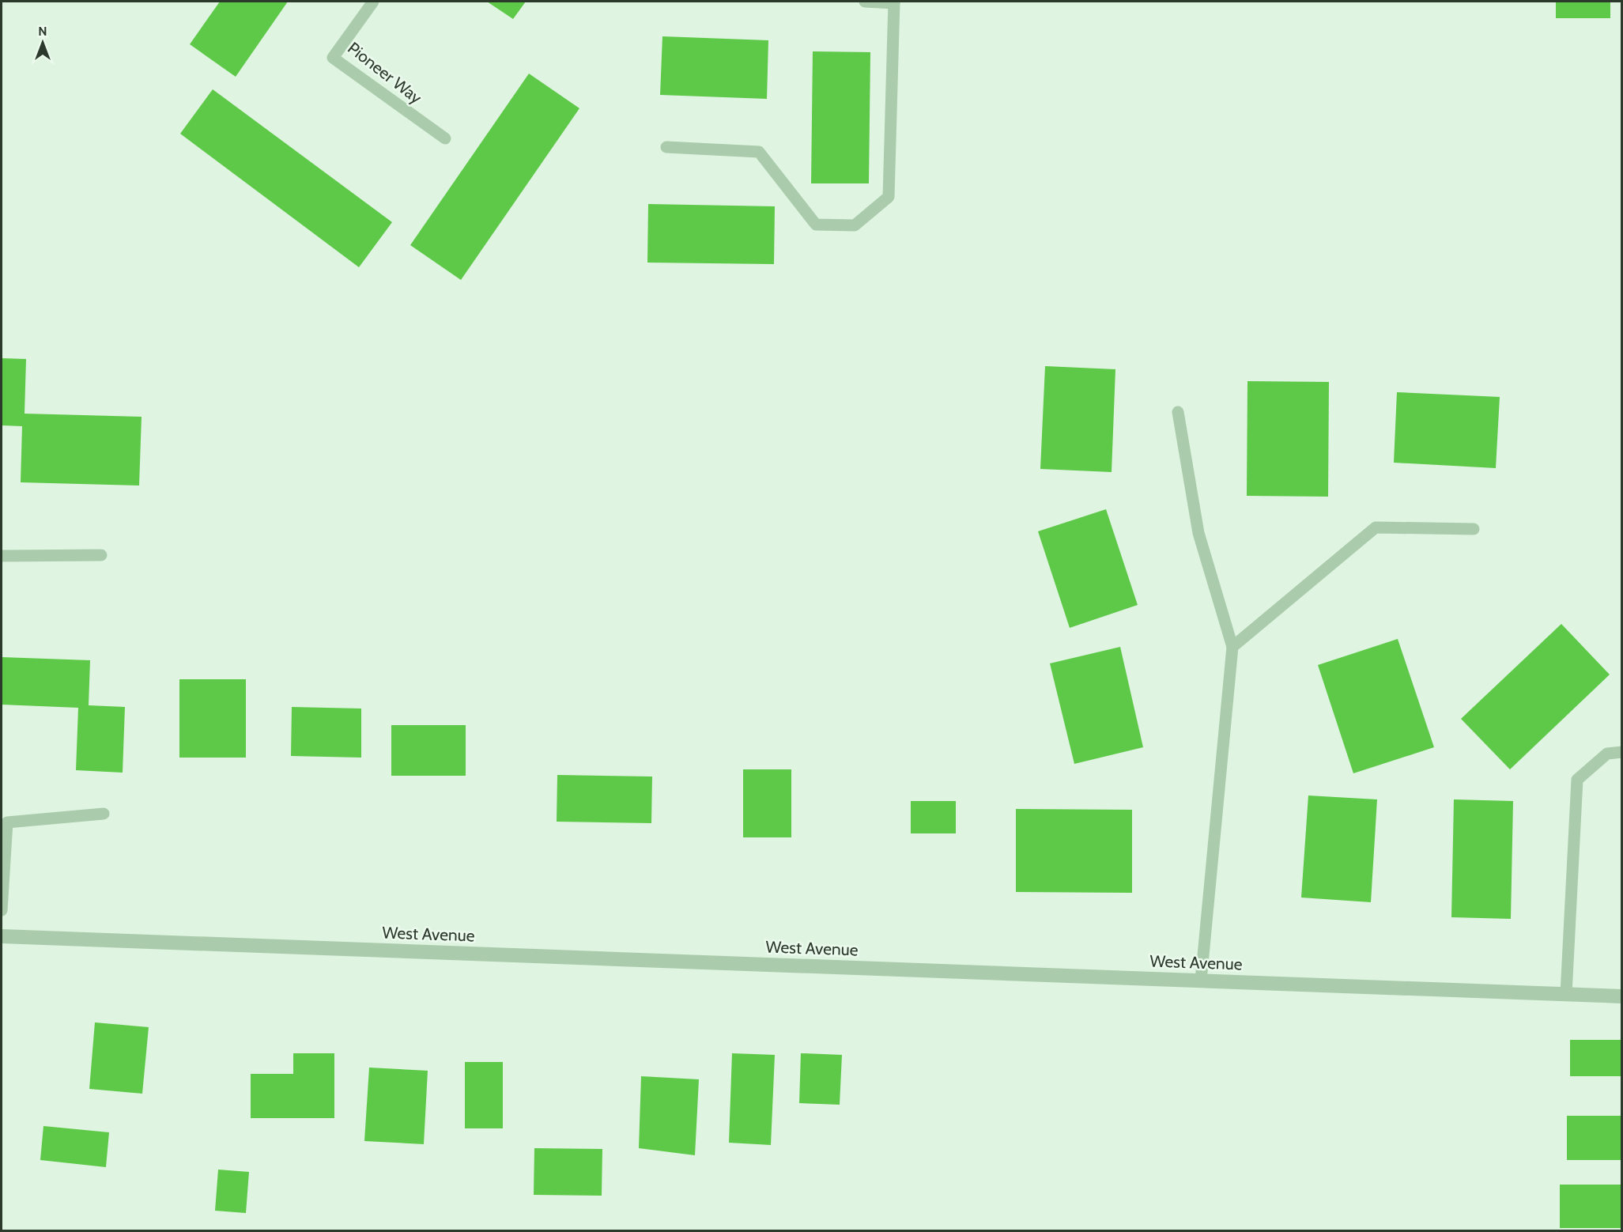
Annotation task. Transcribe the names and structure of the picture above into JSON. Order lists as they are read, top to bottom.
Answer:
{
  "streets": {
    "street": ["West Avenue"],
    "lane": ["Pioneer Way"]
  },
  "north": "top"
}
